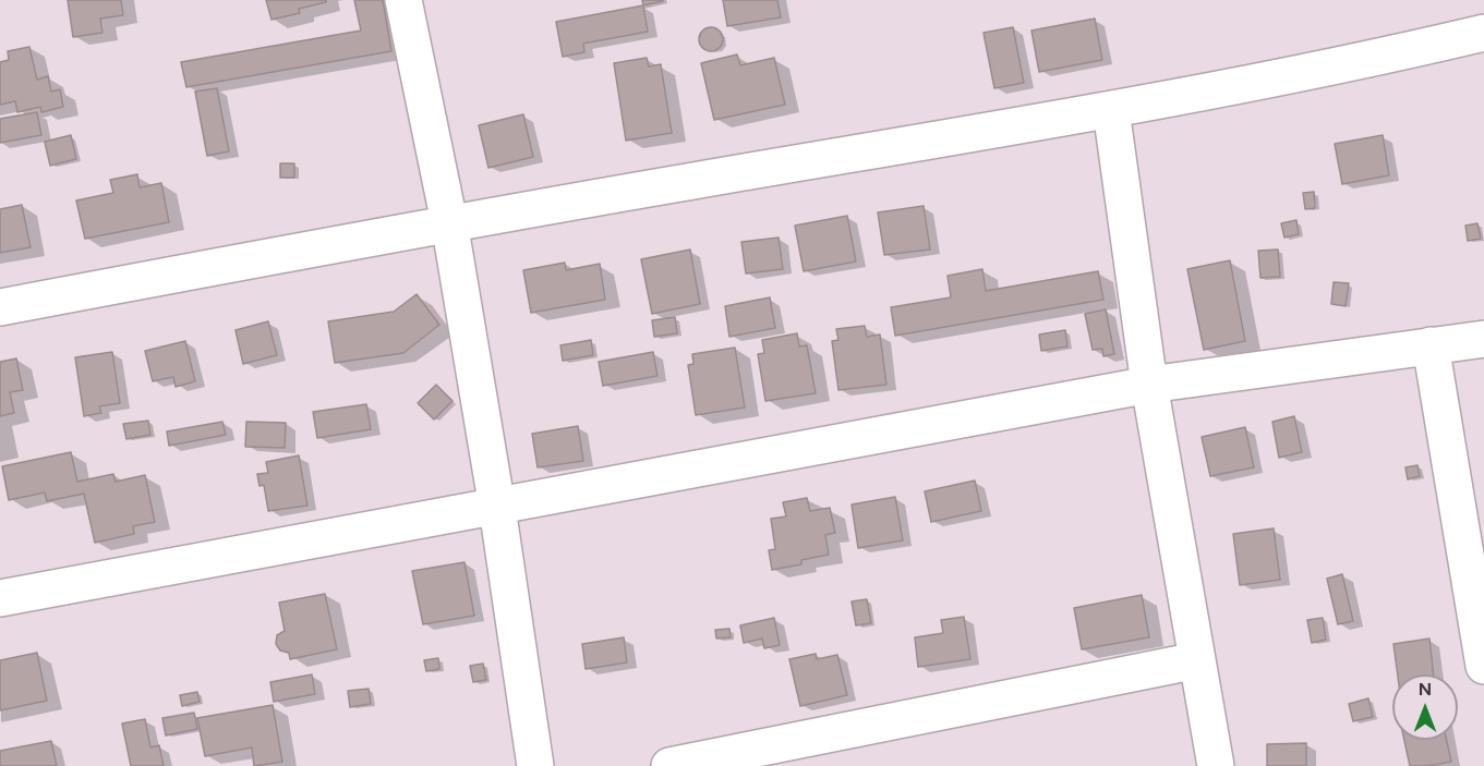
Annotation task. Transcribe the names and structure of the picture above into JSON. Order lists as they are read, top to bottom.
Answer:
{
  "north": "top"
}
